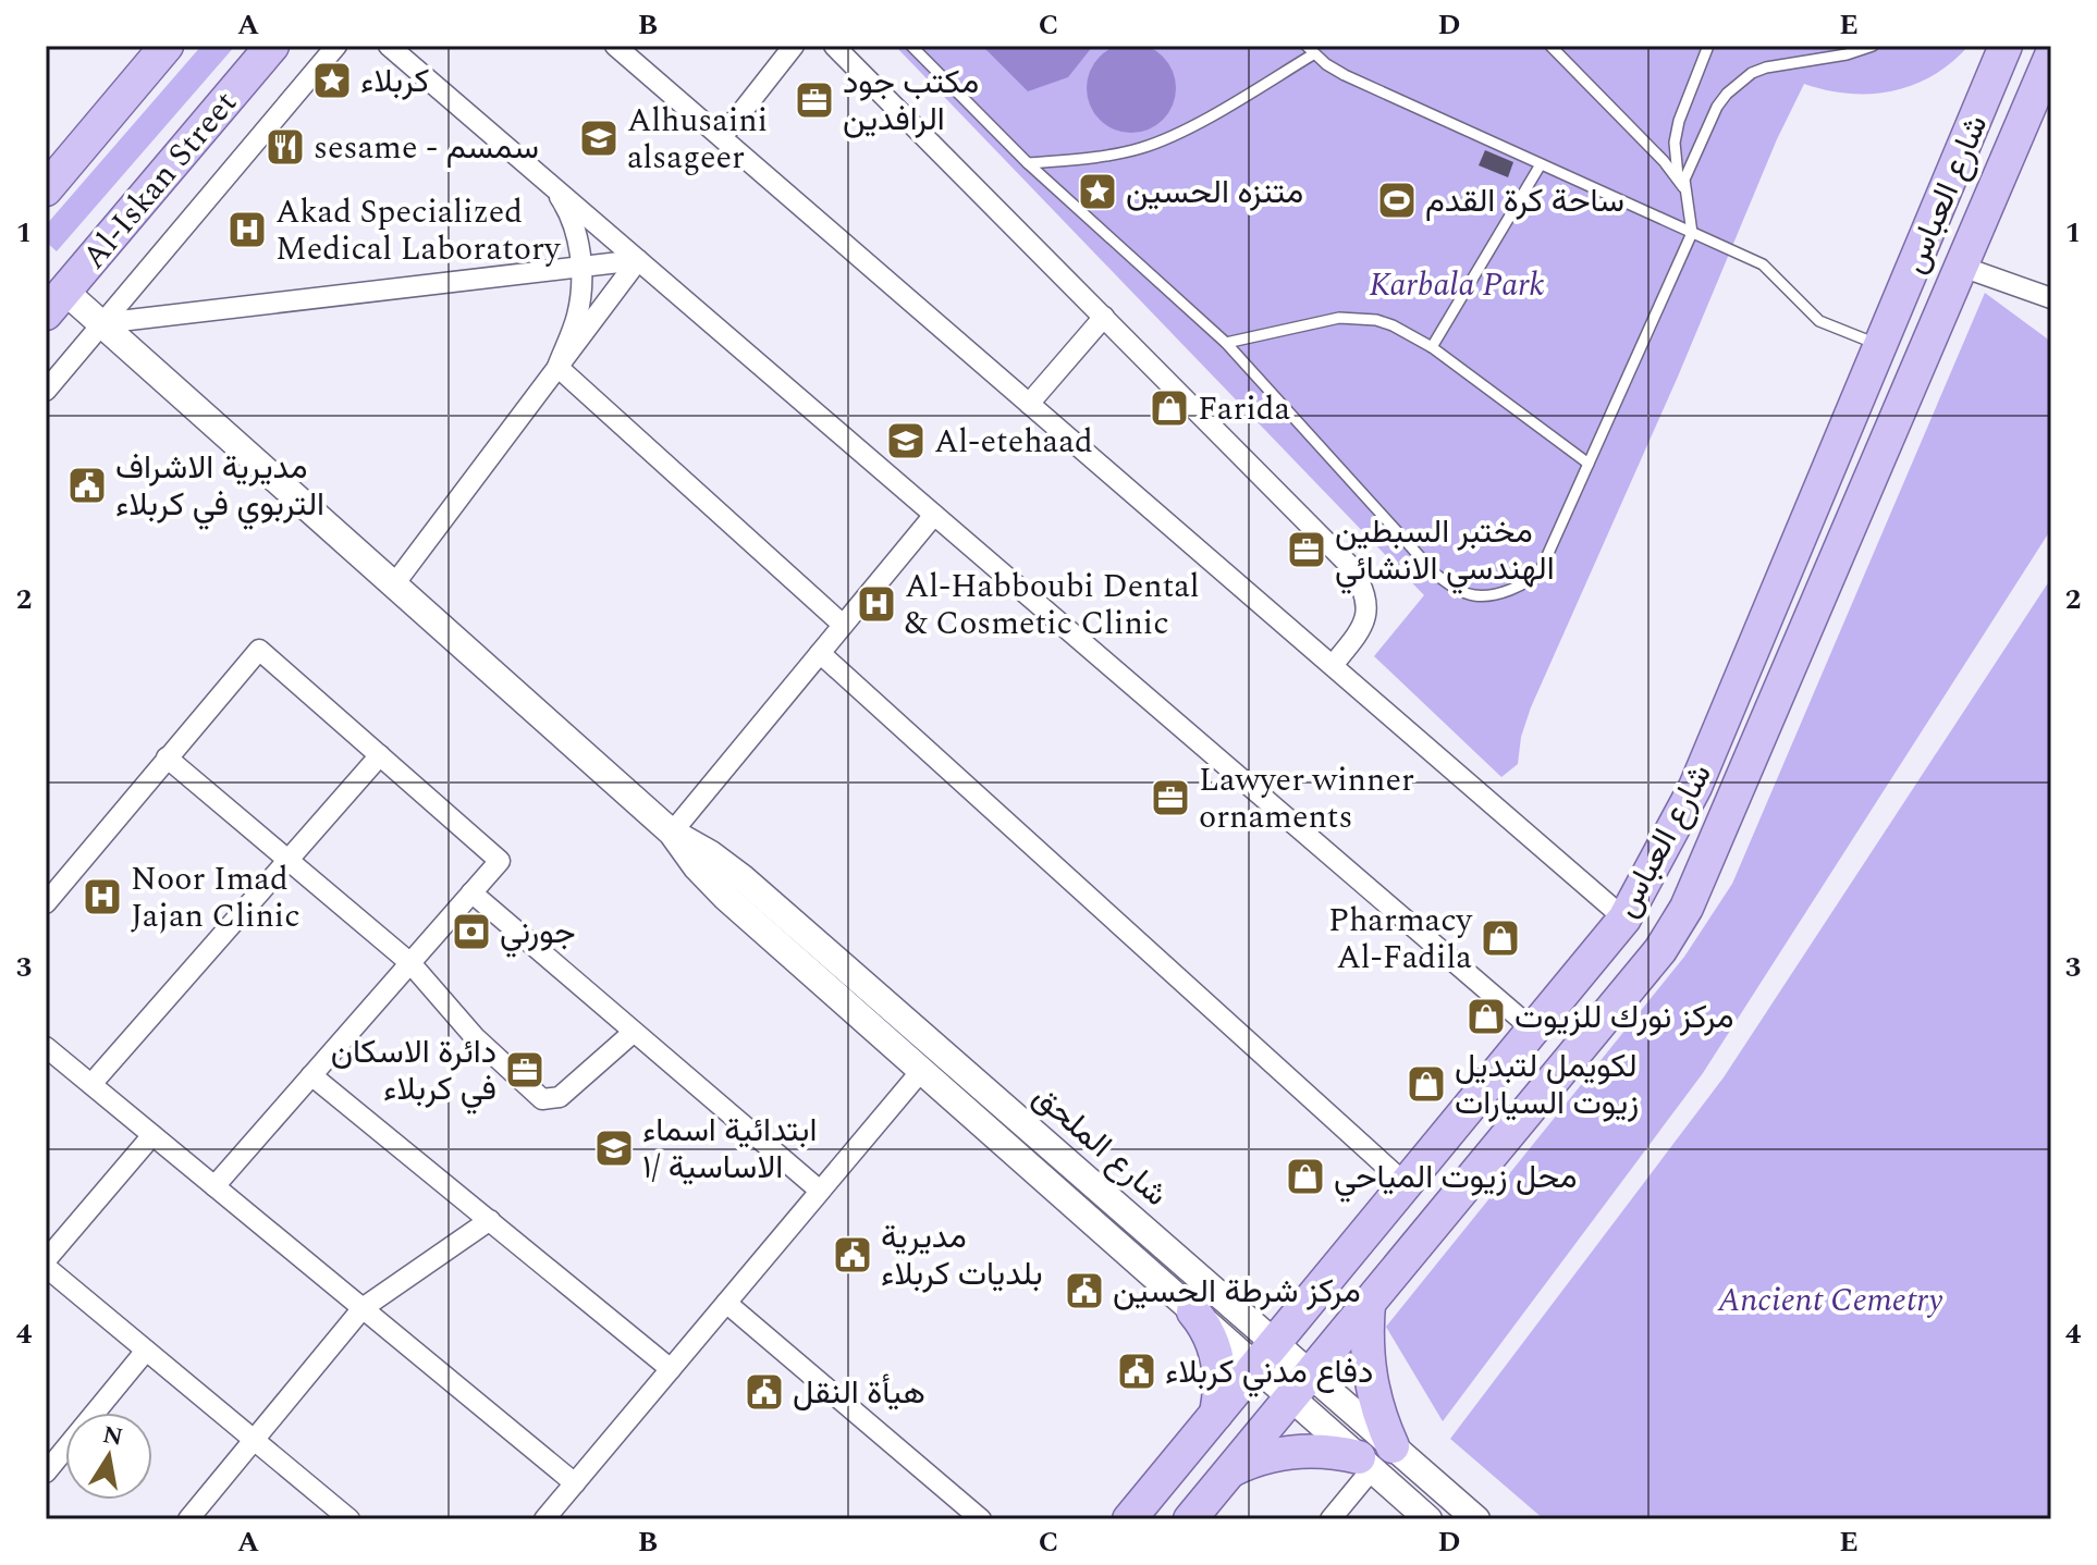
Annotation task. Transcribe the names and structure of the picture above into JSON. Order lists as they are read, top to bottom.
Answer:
{
  "streets": {
    "main road": ["Al-Iskan Street", "شارع العباس"],
    "street": ["شارع الملحق"]
  },
  "crossings": [
    ["شارع العباس", "شارع الملحق"]
  ],
  "parks": ["Karbala Park", "Ancient Cemetry"],
  "places": {
    "place": ["كربلاء", "متنزه الحسين"],
    "office": [
      "مكتب جود الرافدين",
      "مختبر السبطين الهندسي الانشائي",
      "Lawyer winner ornaments",
      "دائرة الاسكان في كربلاء"
    ],
    "school or university": ["Alhusaini alsageer", "Al-etehaad", "ابتدائية اسماء الاساسية /١"],
    "restaurant": ["sesame - سمسم"],
    "sports": ["ساحة كرة القدم"],
    "hospital": ["Akad Specialized Medical Laboratory", "Al-Habboubi Dental & Cosmetic Clinic", "Noor Imad Jajan Clinic"],
    "shop": [
      "Farida",
      "Pharmacy Al-Fadila",
      "مركز نورك للزيوت",
      "لكويمل لتبديل زيوت السيارات",
      "محل زيوت المياحي"
    ],
    "public building": [
      "مديرية الاشراف التربوي في كربلاء",
      "مديرية بلديات كربلاء",
      "مركز شرطة الحسين",
      "دفاع مدني كربلاء",
      "هيأة النقل"
    ],
    "bank": ["جورني"]
  },
  "north": "top",
  "grid": {
    "columns": [
      "A",
      "B",
      "C",
      "D",
      "E"
    ],
    "rows": [
      "1",
      "2",
      "3",
      "4"
    ]
  }
}
